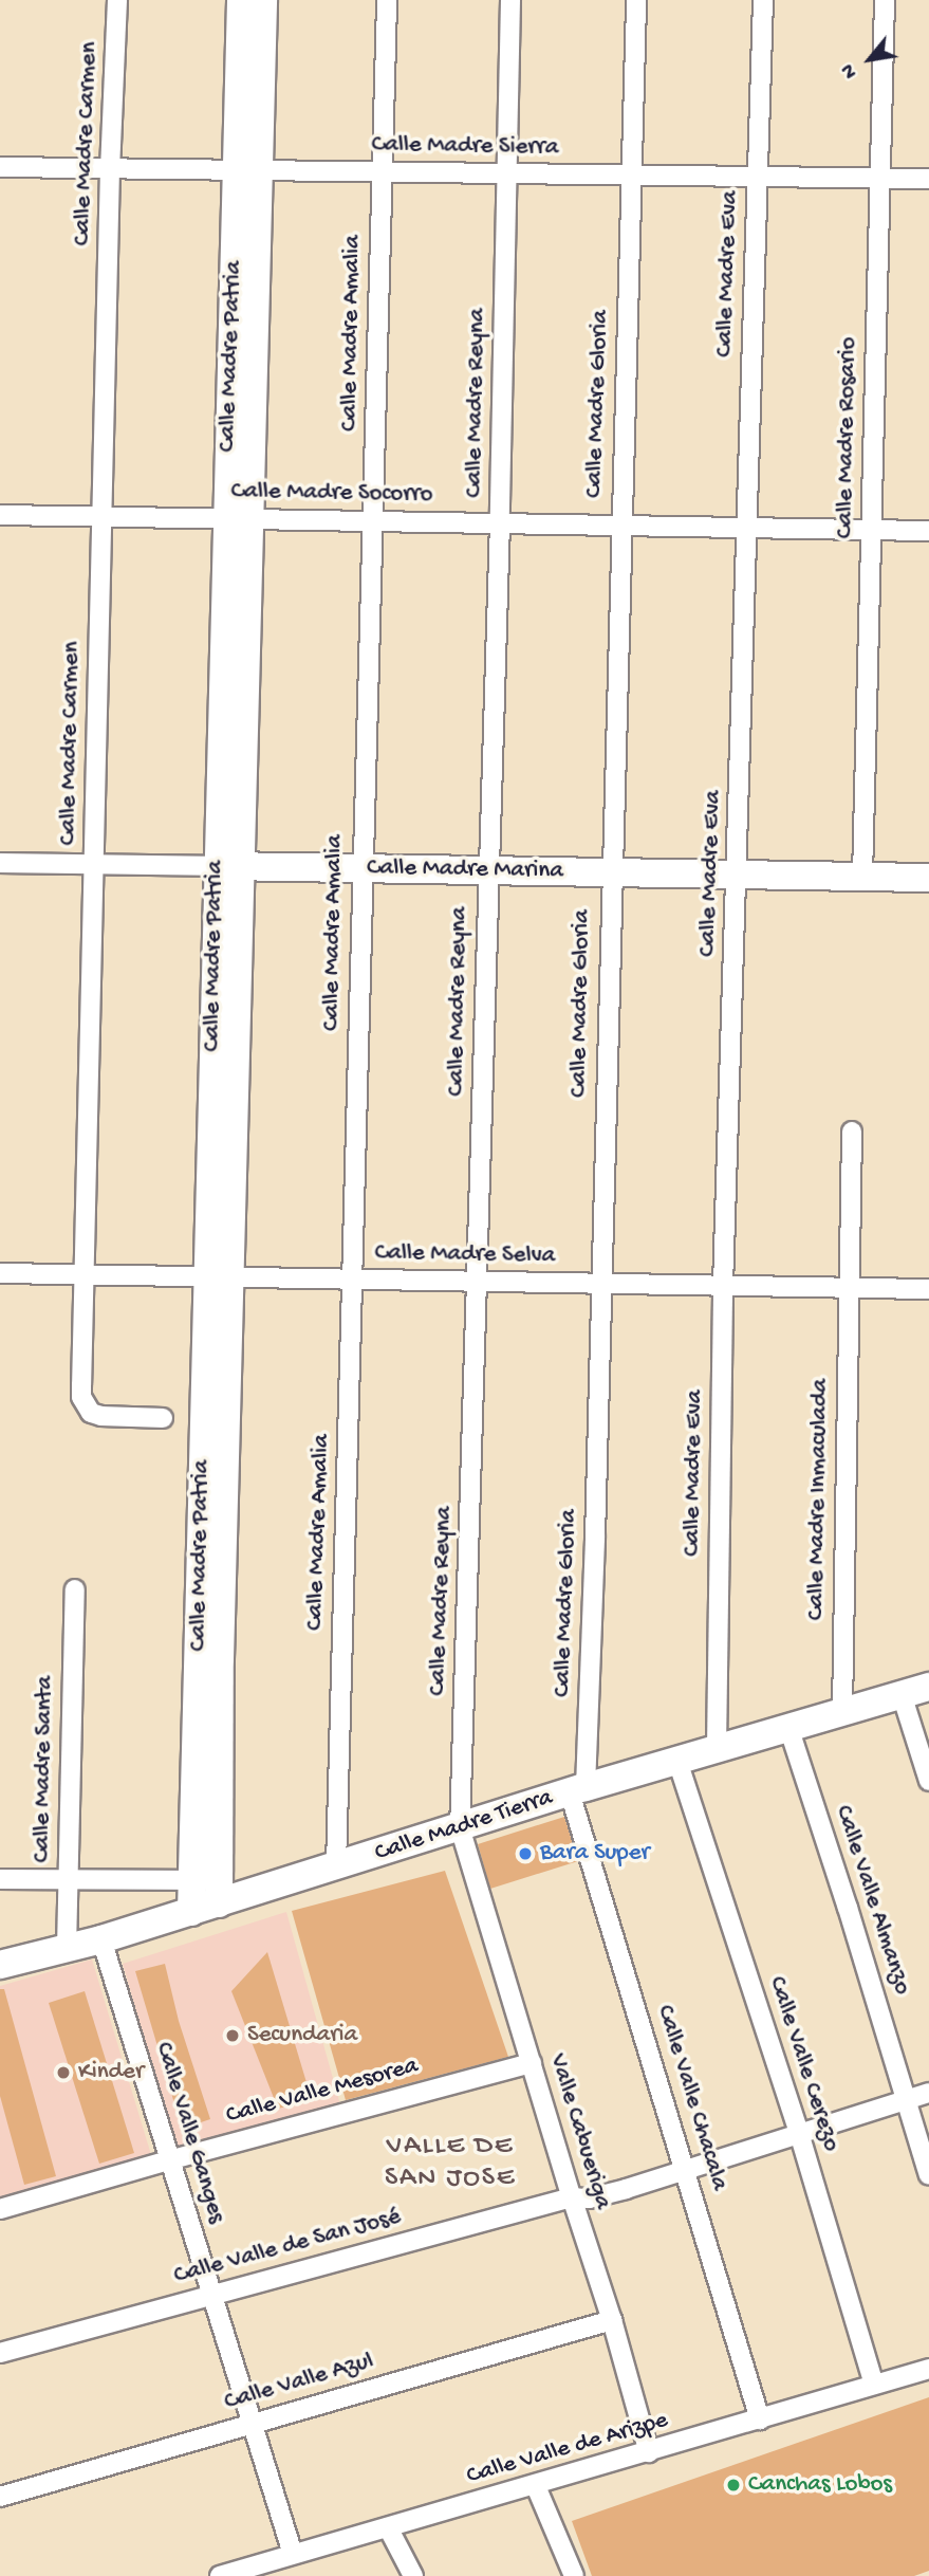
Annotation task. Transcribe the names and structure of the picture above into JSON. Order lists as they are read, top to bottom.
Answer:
{
  "streets": {
    "street": [
      "Calle Madre Carmen",
      "Calle Madre Sierra",
      "Calle Madre Eva",
      "Calle Madre Amalia",
      "Calle Madre Patria",
      "Calle Madre Reyna",
      "Calle Madre Gloria",
      "Calle Madre Rosario",
      "Calle Madre Socorro",
      "Calle Madre Marina",
      "Calle Madre Selva",
      "Calle Madre Inmaculada",
      "Calle Madre Santa",
      "Calle Madre Tierra",
      "Calle Valle Almanzo",
      "Calle Valle Cerezo",
      "Calle Valle Mesorea",
      "Calle Valle Chacala",
      "Valle Cabueriga",
      "Calle Valle Ganges",
      "Calle Valle de San José",
      "Calle Valle Azul",
      "Calle Valle de Arizpe"
    ]
  },
  "crossings": [
    ["Calle Madre Carmen", "Calle Madre Sierra"],
    ["Calle Madre Carmen", "Calle Madre Socorro"],
    ["Calle Madre Carmen", "Calle Madre Marina"],
    ["Calle Madre Carmen", "Calle Madre Selva"],
    ["Calle Madre Sierra", "Calle Madre Eva"],
    ["Calle Madre Sierra", "Calle Madre Amalia"],
    ["Calle Madre Sierra", "Calle Madre Patria"],
    ["Calle Madre Sierra", "Calle Madre Reyna"],
    ["Calle Madre Sierra", "Calle Madre Gloria"],
    ["Calle Madre Sierra", "Calle Madre Rosario"],
    ["Calle Madre Eva", "Calle Madre Socorro"],
    ["Calle Madre Eva", "Calle Madre Marina"],
    ["Calle Madre Eva", "Calle Madre Selva"],
    ["Calle Madre Eva", "Calle Madre Tierra"],
    ["Calle Madre Amalia", "Calle Madre Socorro"],
    ["Calle Madre Amalia", "Calle Madre Marina"],
    ["Calle Madre Amalia", "Calle Madre Selva"],
    ["Calle Madre Amalia", "Calle Madre Tierra"],
    ["Calle Madre Patria", "Calle Madre Socorro"],
    ["Calle Madre Patria", "Calle Madre Marina"],
    ["Calle Madre Patria", "Calle Madre Selva"],
    ["Calle Madre Patria", "Calle Madre Tierra"],
    ["Calle Madre Reyna", "Calle Madre Socorro"],
    ["Calle Madre Reyna", "Calle Madre Marina"],
    ["Calle Madre Reyna", "Calle Madre Selva"],
    ["Calle Madre Reyna", "Calle Madre Tierra"],
    ["Calle Madre Reyna", "Valle Cabueriga"],
    ["Calle Madre Gloria", "Calle Madre Socorro"],
    ["Calle Madre Gloria", "Calle Madre Marina"],
    ["Calle Madre Gloria", "Calle Madre Selva"],
    ["Calle Madre Gloria", "Calle Madre Tierra"],
    ["Calle Madre Gloria", "Calle Valle Chacala"],
    ["Calle Madre Rosario", "Calle Madre Socorro"],
    ["Calle Madre Rosario", "Calle Madre Marina"],
    ["Calle Madre Selva", "Calle Madre Inmaculada"],
    ["Calle Madre Inmaculada", "Calle Madre Tierra"],
    ["Calle Madre Santa", "Calle Madre Tierra"],
    ["Calle Madre Tierra", "Calle Valle Almanzo"],
    ["Calle Madre Tierra", "Calle Valle Cerezo"],
    ["Calle Madre Tierra", "Calle Valle Chacala"],
    ["Calle Madre Tierra", "Valle Cabueriga"],
    ["Calle Madre Tierra", "Calle Valle Ganges"],
    ["Calle Valle Almanzo", "Calle Valle de San José"],
    ["Calle Valle Cerezo", "Calle Valle de San José"],
    ["Calle Valle Cerezo", "Calle Valle de Arizpe"],
    ["Calle Valle Mesorea", "Valle Cabueriga"],
    ["Calle Valle Mesorea", "Calle Valle Ganges"],
    ["Calle Valle Chacala", "Calle Valle de San José"],
    ["Calle Valle Chacala", "Calle Valle de Arizpe"],
    ["Valle Cabueriga", "Calle Valle de San José"],
    ["Valle Cabueriga", "Calle Valle Azul"],
    ["Valle Cabueriga", "Calle Valle de Arizpe"],
    ["Calle Valle Ganges", "Calle Valle de San José"],
    ["Calle Valle Ganges", "Calle Valle Azul"],
    ["Calle Valle Ganges", "Calle Valle de Arizpe"]
  ],
  "districts": ["VALLE DE SAN JOSE"],
  "places": [
    "Bara Super",
    "Secundaria",
    "Kinder",
    "Canchas Lobos"
  ],
  "north": "bottom left"
}
